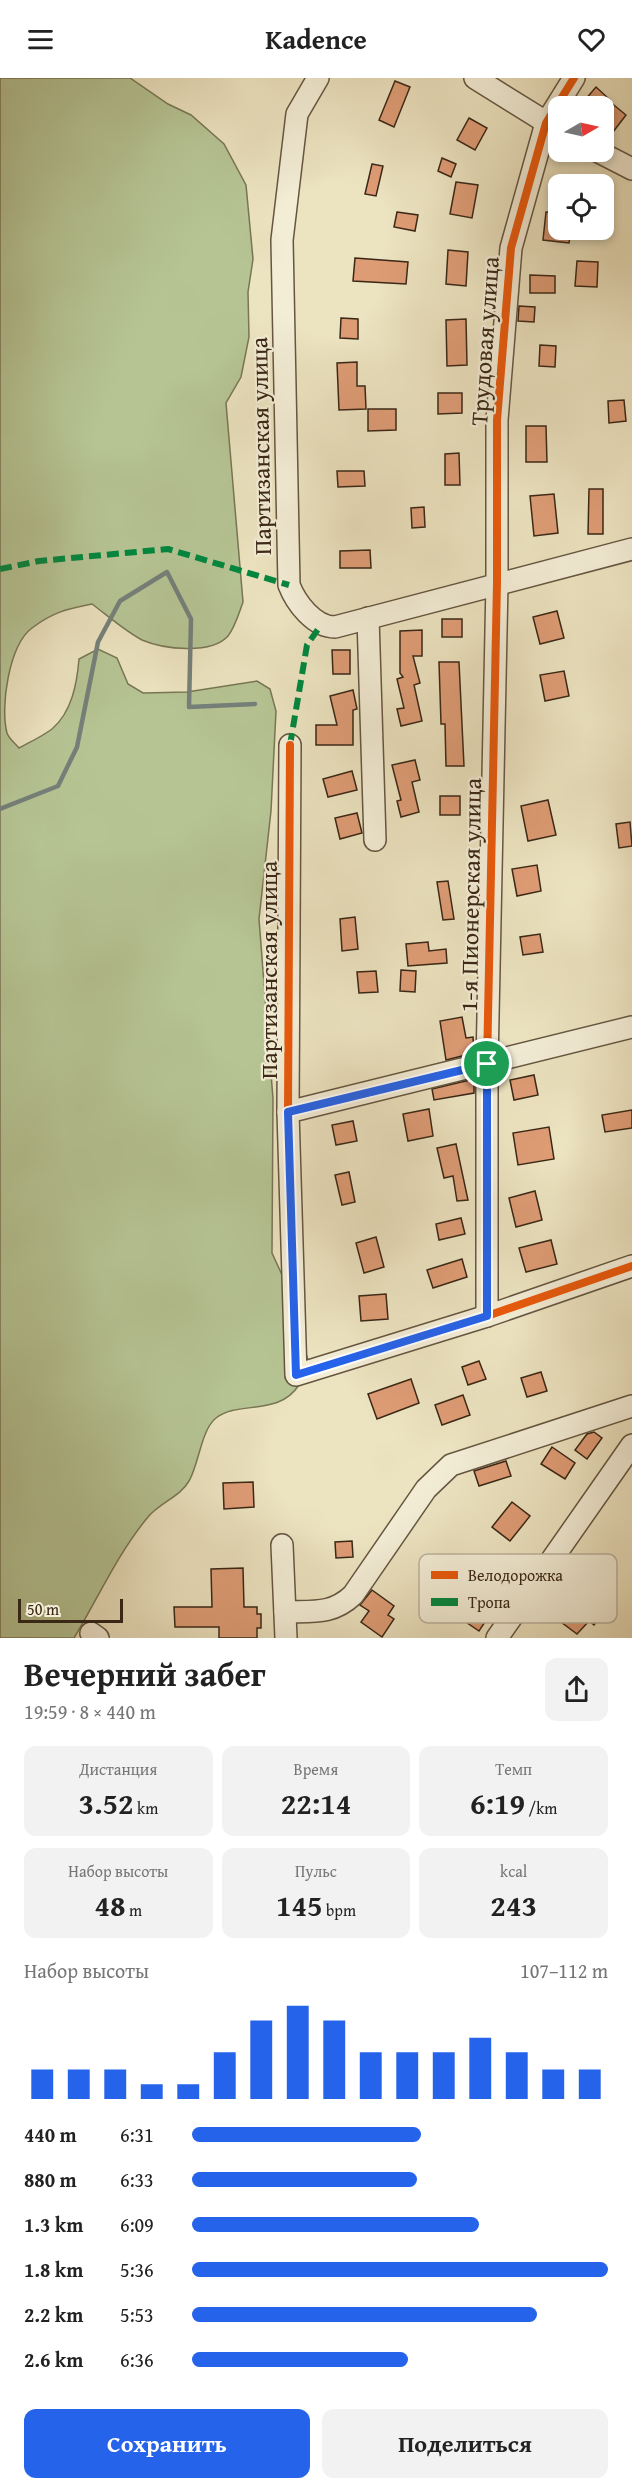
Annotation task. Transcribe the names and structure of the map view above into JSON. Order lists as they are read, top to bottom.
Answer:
{
  "streets": {
    "street": ["Трудовая улица", "Партизанская улица", "1-я Пионерская улица"]
  },
  "crossings": [
    ["Трудовая улица", "Партизанская улица"],
    ["Трудовая улица", "1-я Пионерская улица"],
    ["Партизанская улица", "1-я Пионерская улица"]
  ],
  "legend": ["Велодорожка", "Тропа"],
  "scale_bar": "50 m",
  "north": "right",
  "page": {
    "header": "Kadence",
    "scale": "50 m",
    "heading": ["Вечерний забег", "19:59 · 8 × 440 m"],
    "stats": [
      ["Дистанция", "3.52 km"],
      ["Время", "22:14"],
      ["Темп", "6:19 /km"],
      ["Набор высоты", "48 m"],
      ["Пульс", "145 bpm"],
      ["kcal", "243"]
    ],
    "chart": ["Набор высоты", "107–112 m"],
    "list": [
      {
        "name": "440 m",
        "note": "6:31"
      },
      {
        "name": "880 m",
        "note": "6:33"
      },
      {
        "name": "1.3 km",
        "note": "6:09"
      },
      {
        "name": "1.8 km",
        "note": "5:36"
      },
      {
        "name": "2.2 km",
        "note": "5:53"
      },
      {
        "name": "2.6 km",
        "note": "6:36"
      }
    ],
    "buttons": ["Сохранить", "Поделиться"]
  }
}
